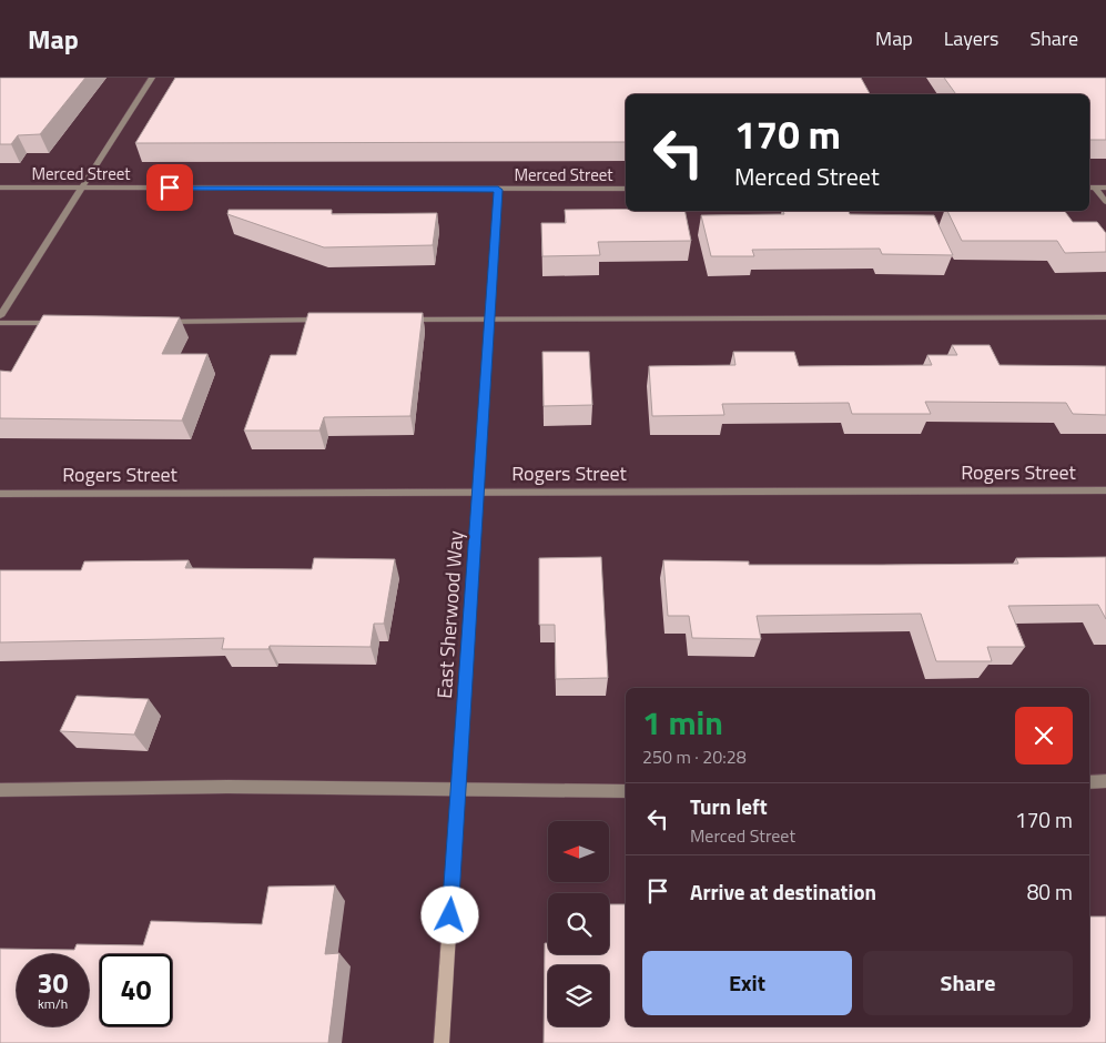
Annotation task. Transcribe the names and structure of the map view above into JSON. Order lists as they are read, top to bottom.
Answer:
{
  "streets": {
    "street": ["Merced Street", "Rogers Street", "East Sherwood Way"]
  },
  "crossings": [
    ["Merced Street", "East Sherwood Way"],
    ["Rogers Street", "East Sherwood Way"]
  ],
  "north": "left",
  "page": {
    "header": "Map",
    "nav": ["Map", "Layers", "Share"],
    "turn": ["170 m", "Merced Street"],
    "heading": ["1 min", "250 m · 20:28"],
    "list": [
      {
        "name": "Turn left",
        "note": "Merced Street",
        "value": "170 m"
      },
      {
        "name": "Arrive at destination",
        "value": "80 m"
      }
    ],
    "buttons": ["Exit", "Share"],
    "speed": "30 km/h",
    "limit": "40"
  }
}
